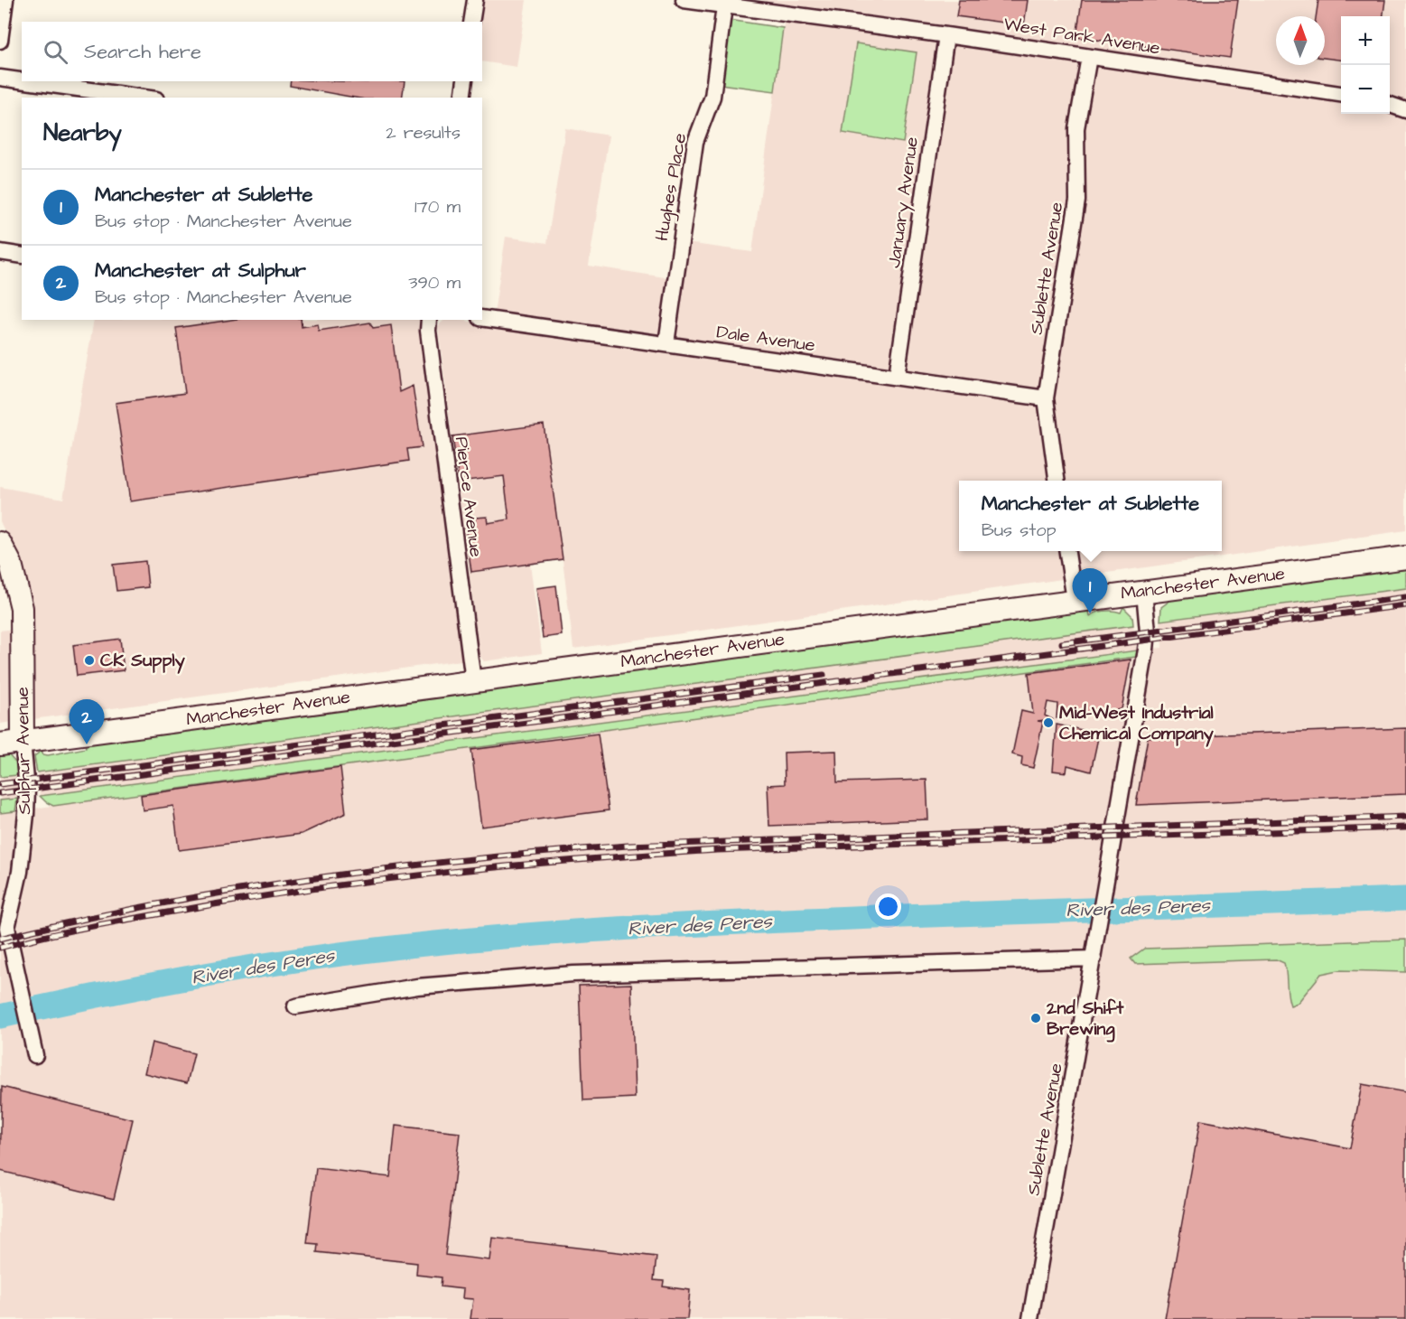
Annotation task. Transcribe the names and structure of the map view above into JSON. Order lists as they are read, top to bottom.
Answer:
{
  "streets": {
    "main road": ["Manchester Avenue", "Sulphur Avenue"],
    "street": [
      "West Park Avenue",
      "Hughes Place",
      "January Avenue",
      "Sublette Avenue",
      "Dale Avenue",
      "Pierce Avenue"
    ]
  },
  "crossings": [
    ["West Park Avenue", "Hughes Place"],
    ["West Park Avenue", "January Avenue"],
    ["West Park Avenue", "Sublette Avenue"],
    ["Hughes Place", "Dale Avenue"],
    ["January Avenue", "Dale Avenue"],
    ["Sublette Avenue", "Dale Avenue"],
    ["Sublette Avenue", "Manchester Avenue"],
    ["Pierce Avenue", "Manchester Avenue"],
    ["Manchester Avenue", "Sulphur Avenue"]
  ],
  "water": ["River des Peres"],
  "places": ["CK Supply", "Mid-West Industrial Chemical Company", "2nd Shift Brewing"],
  "north": "top",
  "page": {
    "map_buttons": ["+", "−"],
    "search": "Search here",
    "heading": ["Nearby", "2 results"],
    "list": [
      {
        "mark": "1",
        "name": "Manchester at Sublette",
        "note": "Bus stop · Manchester Avenue",
        "value": "170 m"
      },
      {
        "mark": "2",
        "name": "Manchester at Sulphur",
        "note": "Bus stop · Manchester Avenue",
        "value": "390 m"
      }
    ],
    "popup": ["Manchester at Sublette", "Bus stop"],
    "pins": ["1", "2"]
  }
}
